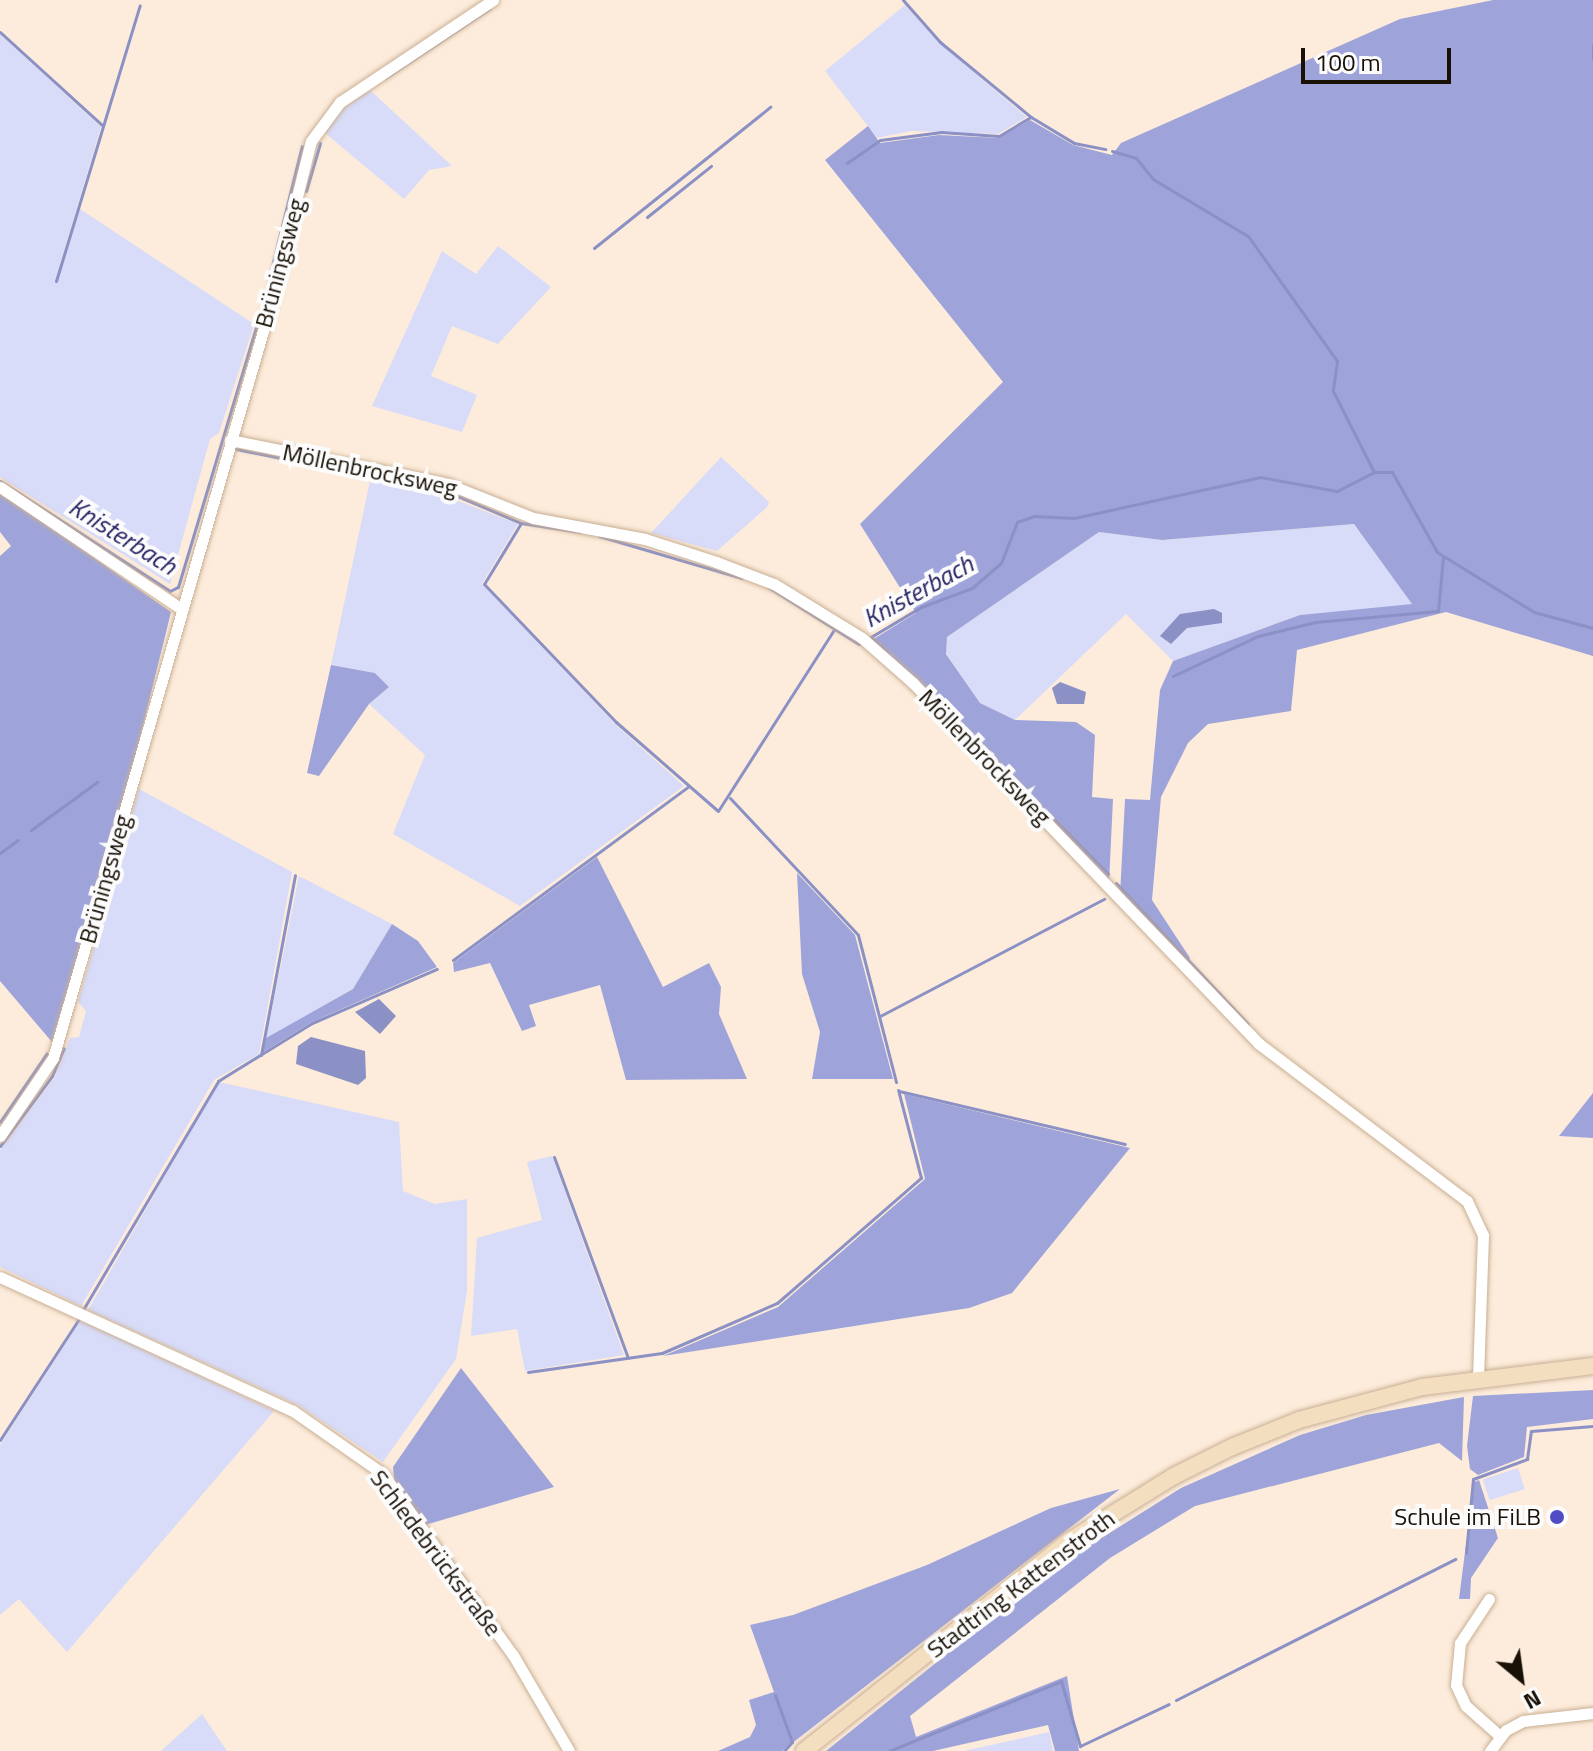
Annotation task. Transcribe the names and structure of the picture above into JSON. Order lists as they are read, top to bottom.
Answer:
{
  "streets": {
    "main road": ["Stadtring Kattenstroth"],
    "street": ["Brüningsweg", "Möllenbrocksweg", "Schledebrückstraße"]
  },
  "crossings": [
    ["Brüningsweg", "Möllenbrocksweg"],
    ["Möllenbrocksweg", "Stadtring Kattenstroth"]
  ],
  "water": ["Knisterbach"],
  "places": ["Schule im FiLB"],
  "scale_bar": "100 m",
  "north": "bottom right"
}
